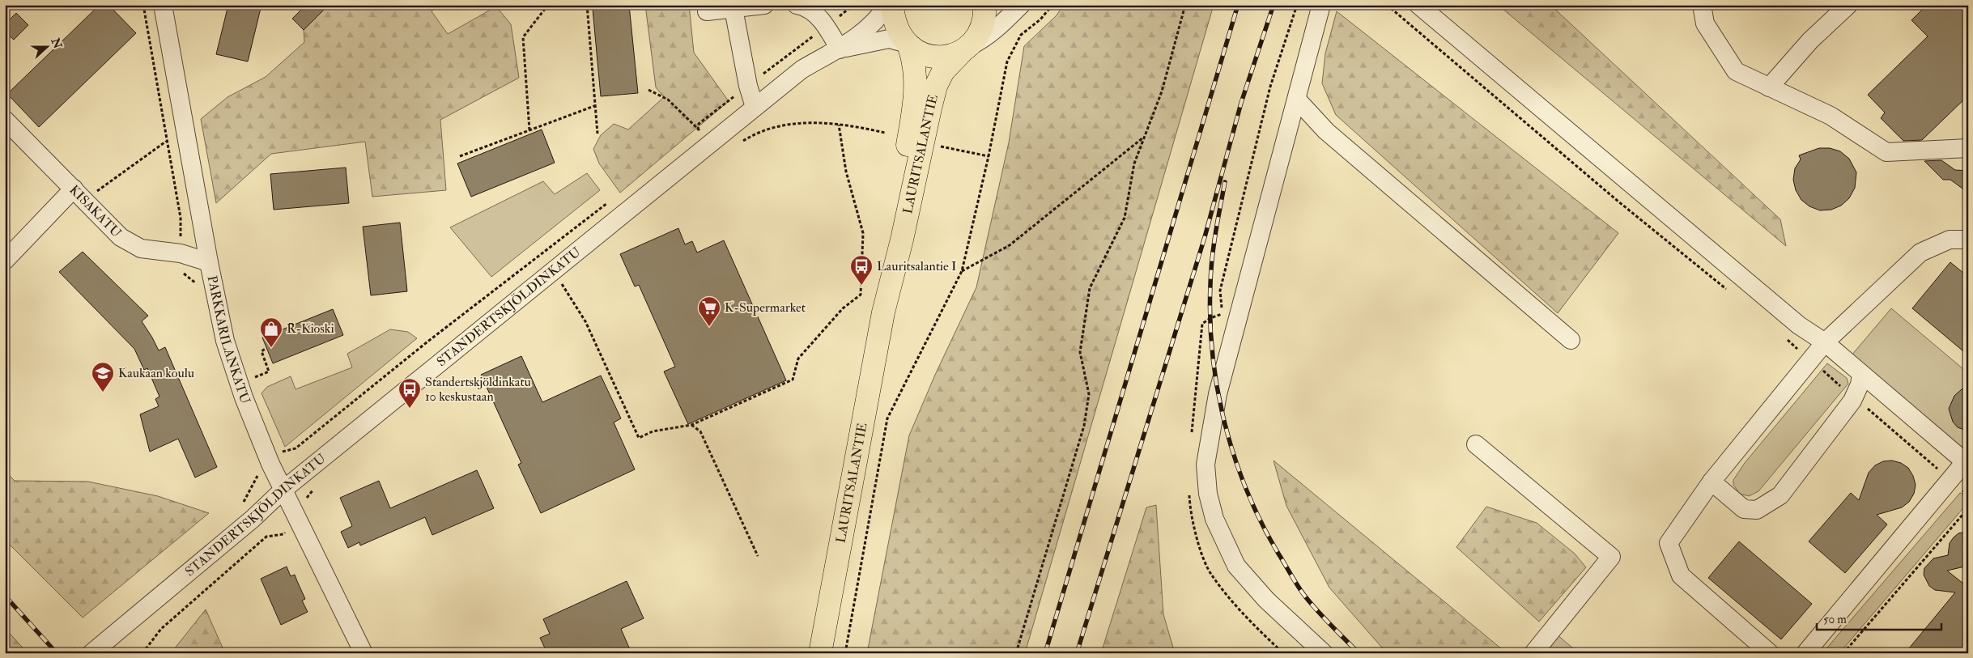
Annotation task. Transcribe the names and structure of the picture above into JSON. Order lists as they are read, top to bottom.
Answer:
{
  "streets": {
    "main road": ["LAURITSALANTIE"],
    "street": ["KISAKATU", "STANDERTSKJÖLDINKATU", "PARKKARILANKATU"]
  },
  "crossings": [
    ["LAURITSALANTIE", "STANDERTSKJÖLDINKATU"],
    ["KISAKATU", "PARKKARILANKATU"],
    ["STANDERTSKJÖLDINKATU", "PARKKARILANKATU"]
  ],
  "places": {
    "bus stop": ["Lauritsalantie I", "Standertskjöldinkatu 10 keskustaan"],
    "supermarket": ["K-Supermarket"],
    "shop": ["R-Kioski"],
    "school or university": ["Kaukaan koulu"]
  },
  "scale_bar": "50 m",
  "north": "right"
}
